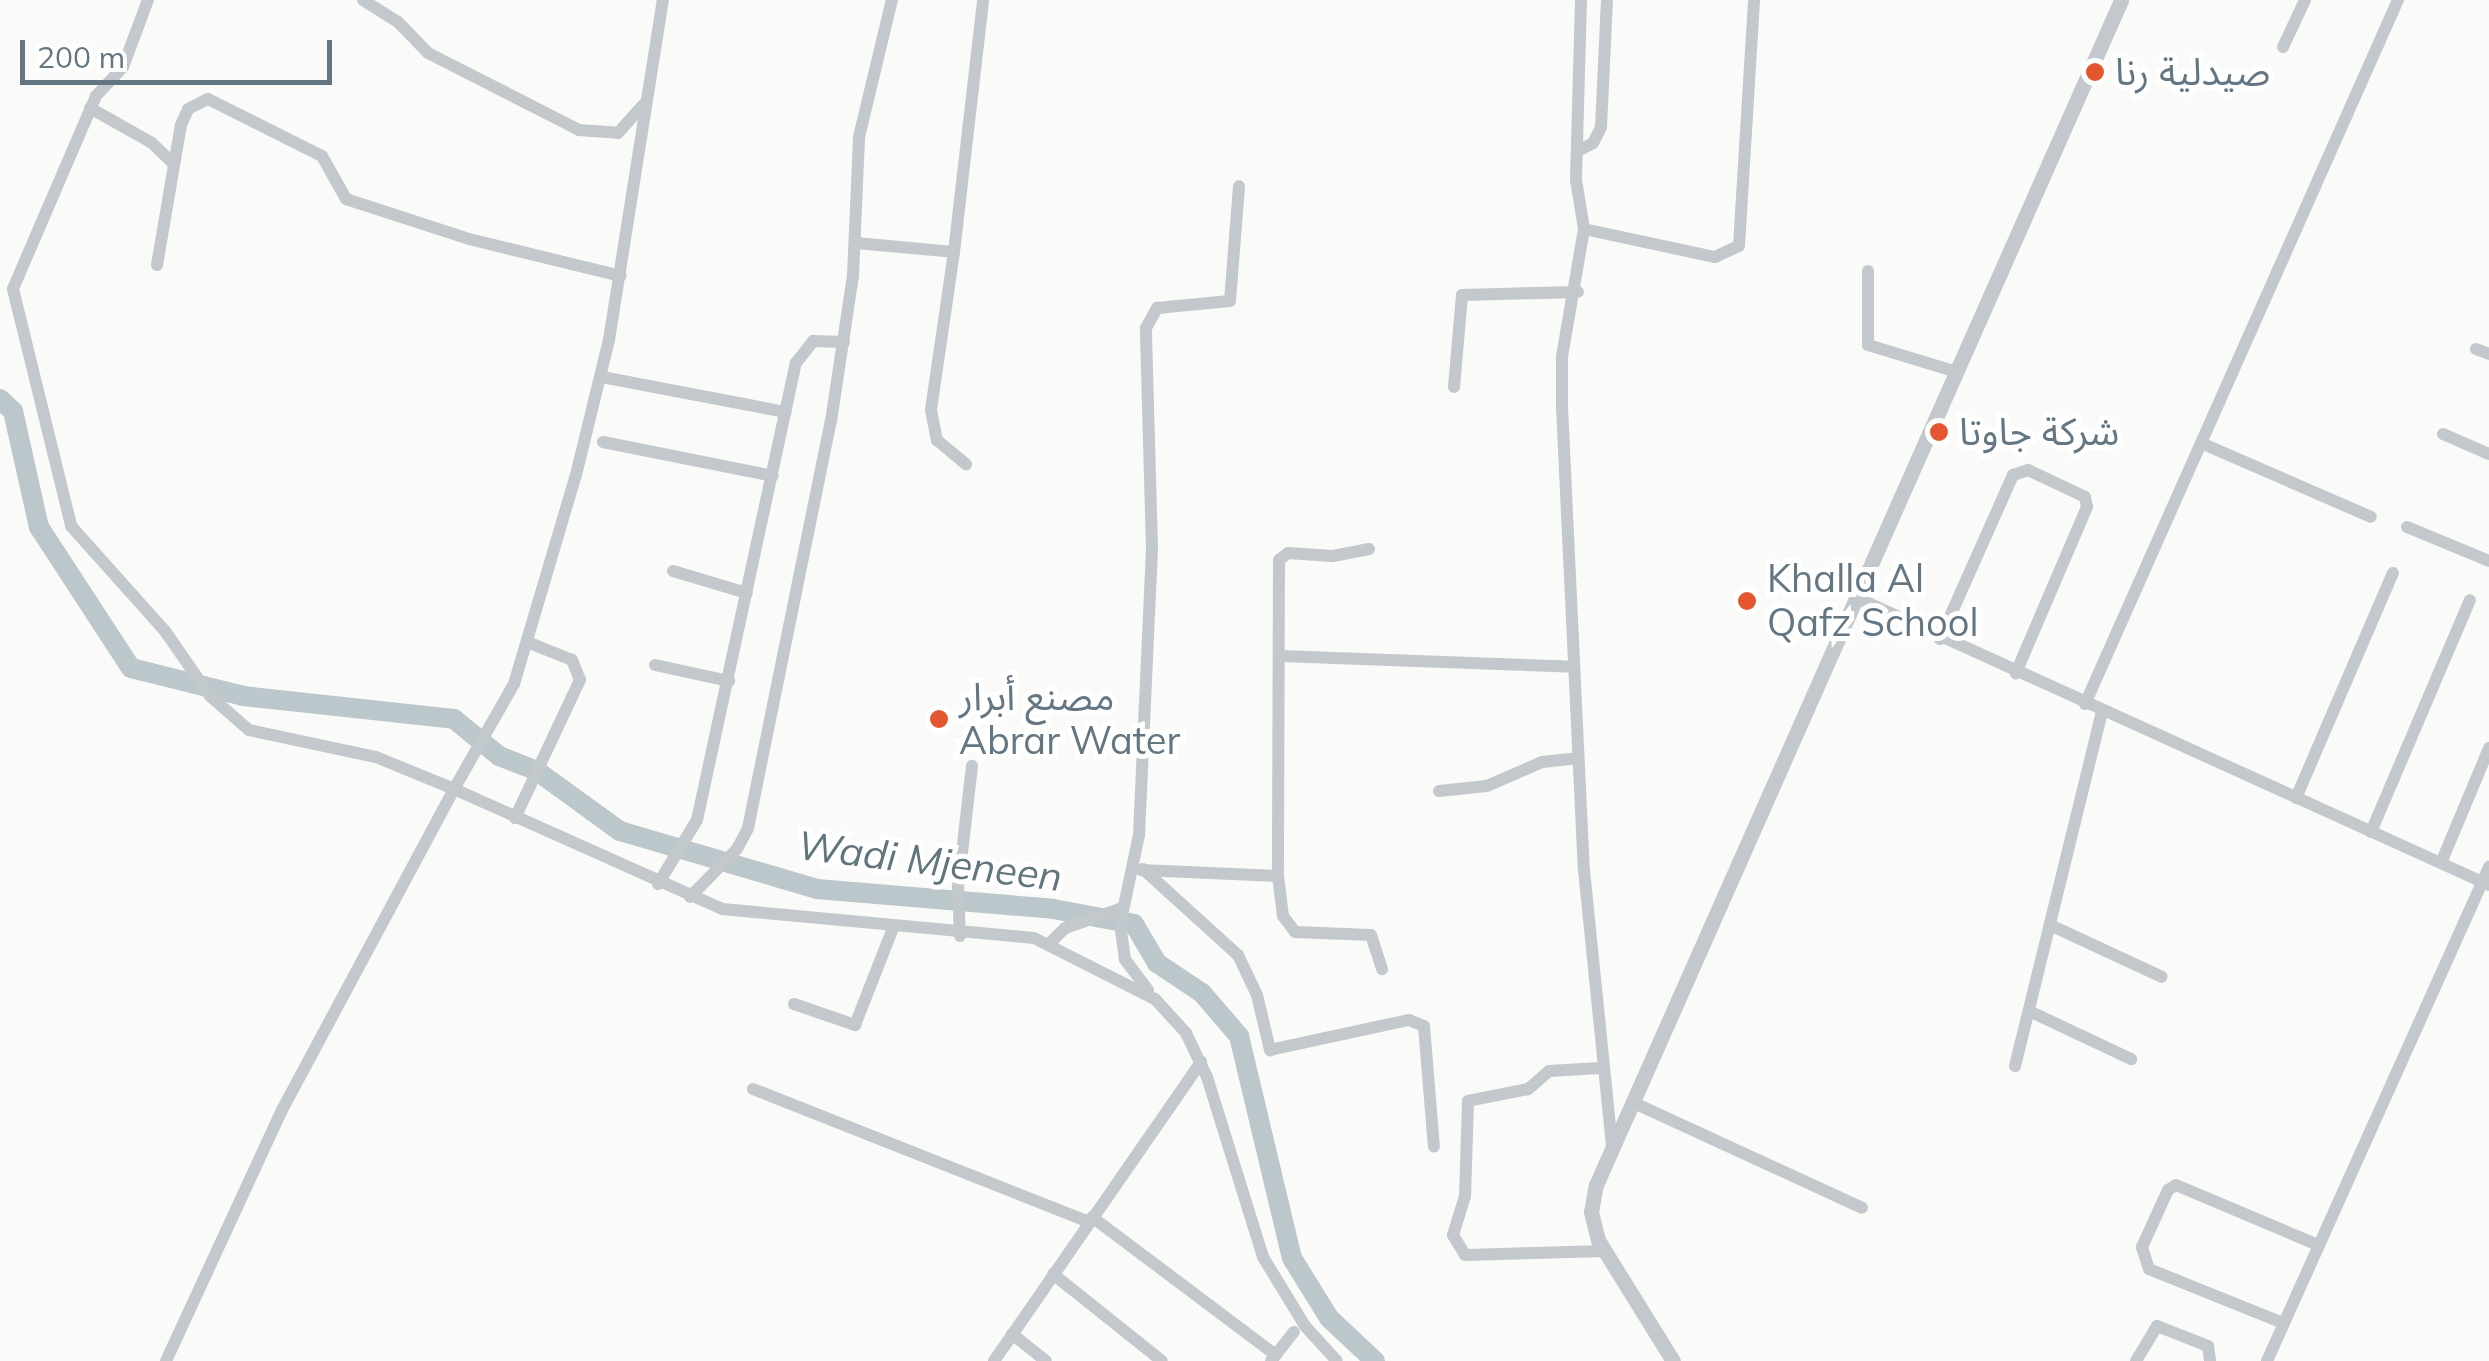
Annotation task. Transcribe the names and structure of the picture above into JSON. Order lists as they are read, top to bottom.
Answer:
{
  "water": ["Wadi Mjeneen"],
  "places": [
    "صيدلية رنا",
    "شركة جاوتا",
    "Khalla Al Qafz School",
    "مصنع أبرار Abrar Water"
  ],
  "scale_bar": "200 m"
}
